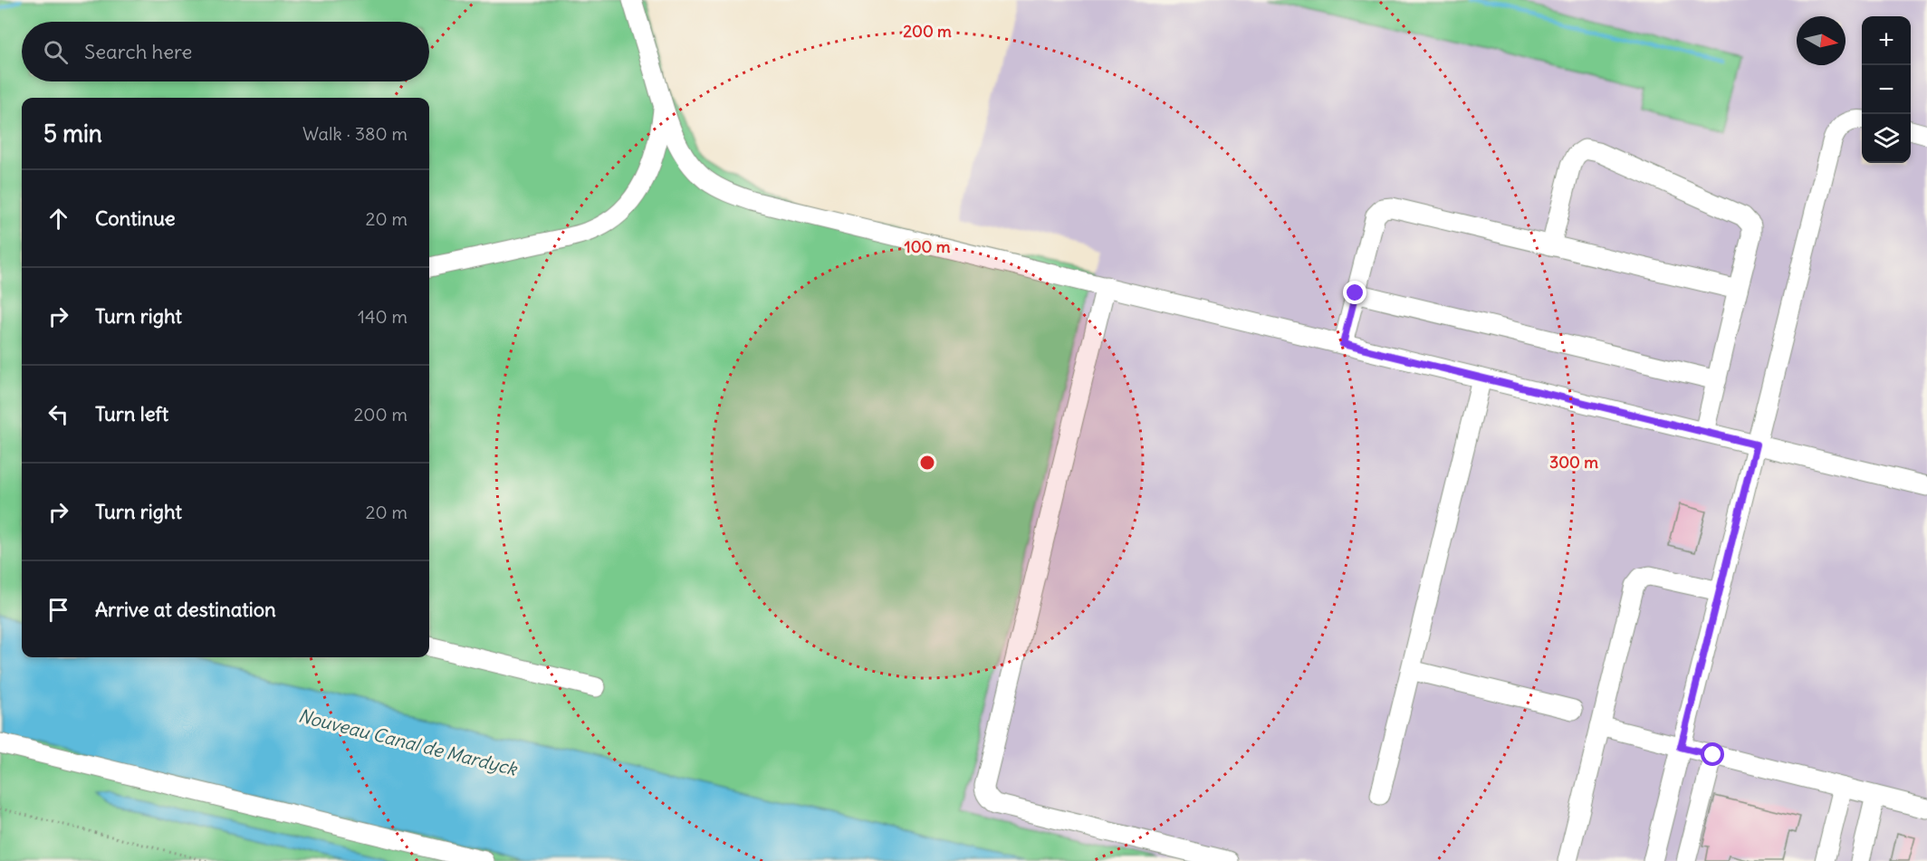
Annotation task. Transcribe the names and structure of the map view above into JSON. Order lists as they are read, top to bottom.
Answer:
{
  "water": ["Nouveau Canal de Mardyck"],
  "north": "right",
  "page": {
    "map_buttons": ["+", "−"],
    "search": "Search here",
    "heading": ["5 min", "Walk · 380 m"],
    "list": [
      ["Continue", "20 m"],
      ["Turn right", "140 m"],
      ["Turn left", "200 m"],
      ["Turn right", "20 m"],
      "Arrive at destination"
    ]
  },
  "rings": ["200 m", "100 m", "300 m"]
}
